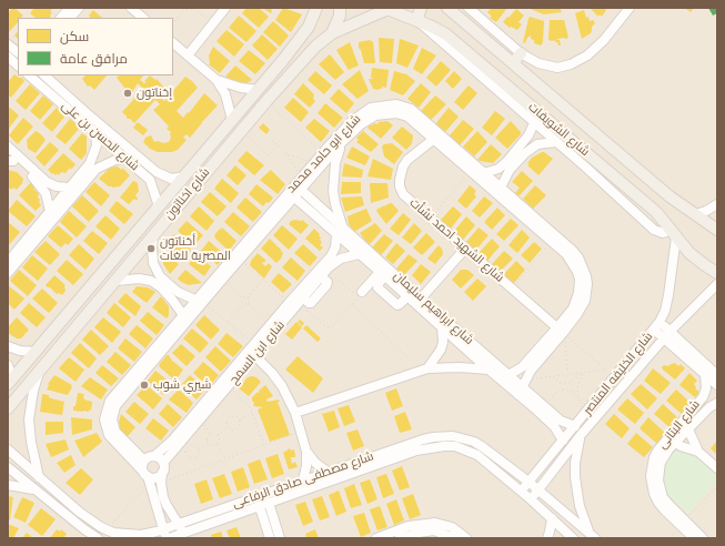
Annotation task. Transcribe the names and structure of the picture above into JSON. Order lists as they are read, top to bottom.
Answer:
{
  "streets": {
    "main road": ["شارع الشويفات", "شارع اخناتون"],
    "street": [
      "شارع الحسن بن على",
      "شارع ابو حامد محمد",
      "شارع الشهيد احمد نشأت",
      "شارع ابراهيم سليمان",
      "شارع ابن السمح",
      "شارع الخليفه المنتصر",
      "شارع البتانى",
      "شارع مصطفى صادق الرفاعى"
    ]
  },
  "crossings": [
    ["شارع الشويفات", "شارع اخناتون"],
    ["شارع الشويفات", "شارع الخليفه المنتصر"],
    ["شارع الحسن بن على", "شارع اخناتون"],
    ["شارع ابو حامد محمد", "شارع الشهيد احمد نشأت"],
    ["شارع ابو حامد محمد", "شارع ابراهيم سليمان"],
    ["شارع ابو حامد محمد", "شارع ابن السمح"],
    ["شارع ابراهيم سليمان", "شارع ابن السمح"],
    ["شارع ابراهيم سليمان", "شارع الخليفه المنتصر"],
    ["شارع الخليفه المنتصر", "شارع مصطفى صادق الرفاعى"]
  ],
  "places": ["إخناتون", "أخناتون المصرية للغات", "شيري شوب"],
  "legend": ["سكن", "مرافق عامة"]
}
